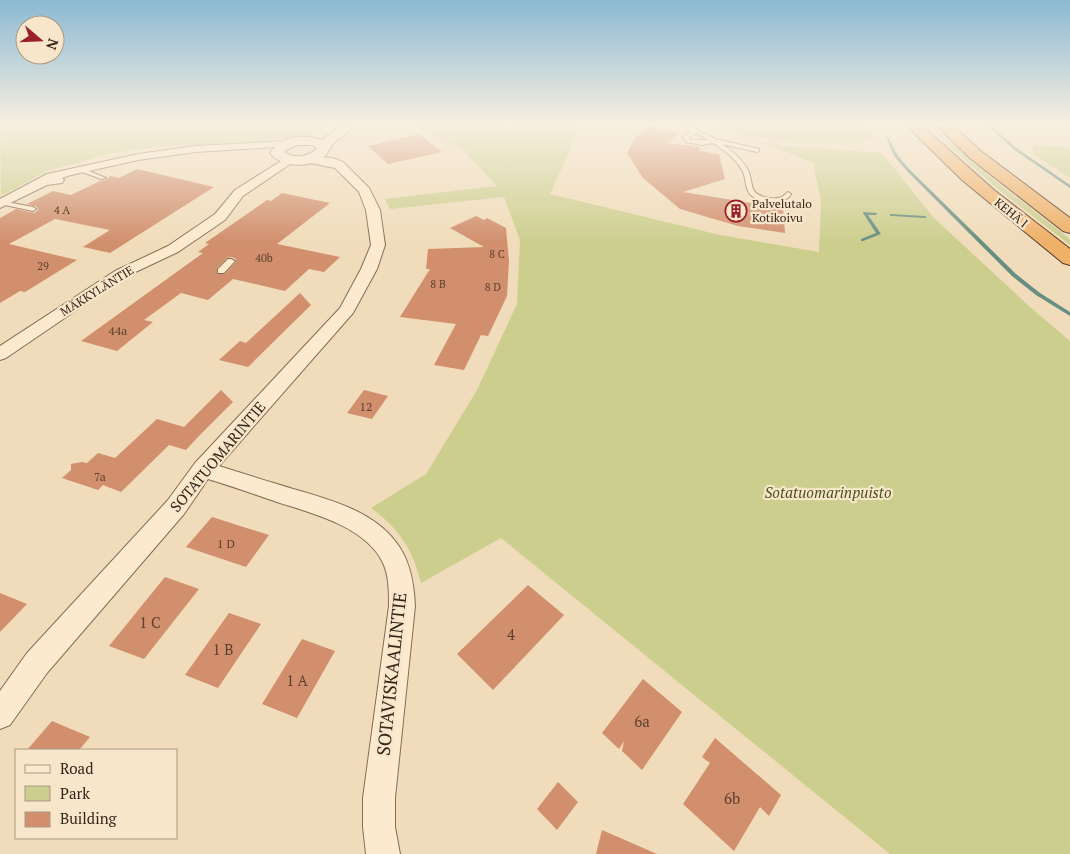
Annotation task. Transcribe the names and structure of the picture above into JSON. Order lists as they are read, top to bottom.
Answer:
{
  "streets": {
    "highway": ["KEHÄ I"],
    "street": ["MÄKKYLÄNTIE", "SOTATUOMARINTIE", "SOTAVISKAALINTIE"]
  },
  "crossings": [
    ["SOTATUOMARINTIE", "SOTAVISKAALINTIE"]
  ],
  "parks": ["Sotatuomarinpuisto"],
  "places": {
    "building": ["Palvelutalo Kotikoivu"]
  },
  "house_numbers": [
    "4 A",
    "8 C",
    "40b",
    "29",
    "8 B",
    "8 D",
    "44a",
    "12",
    "7a",
    "1 D",
    "1 C",
    "4",
    "1 B",
    "1 A",
    "6a",
    "6b"
  ],
  "legend": ["Road", "Park", "Building"],
  "north": "right"
}
